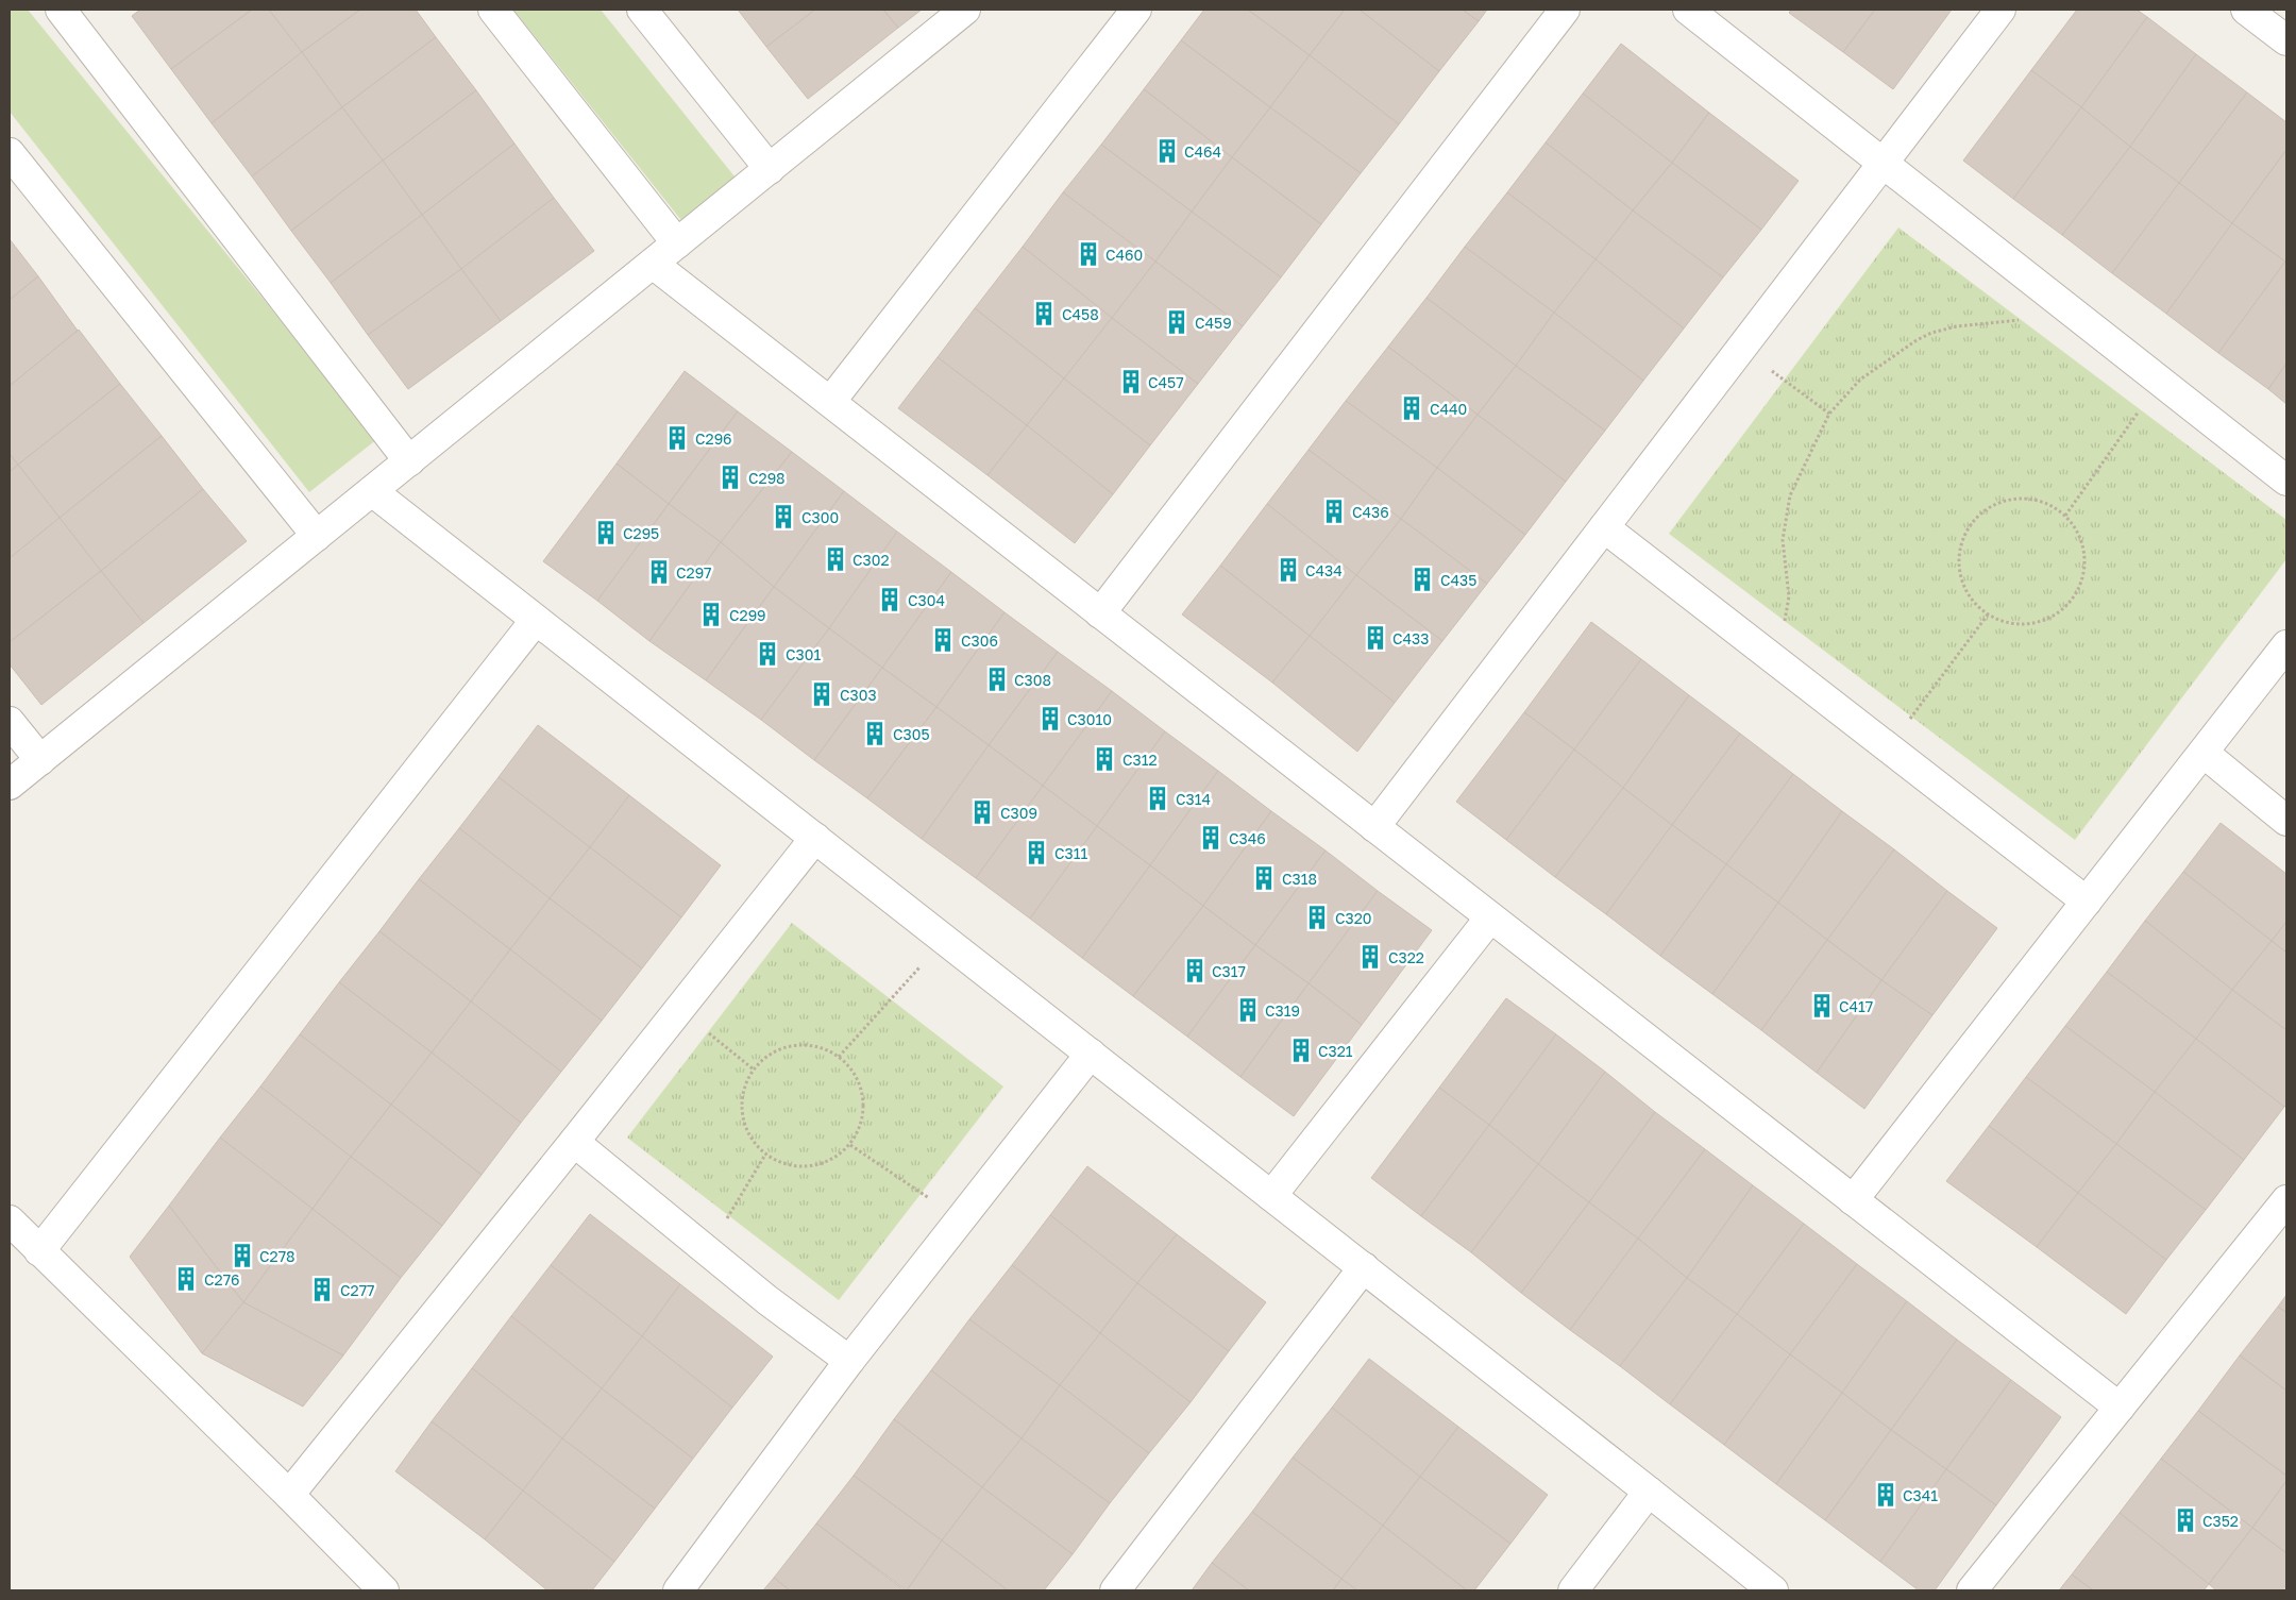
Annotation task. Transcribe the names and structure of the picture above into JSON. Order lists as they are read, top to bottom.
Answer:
{
  "places": {
    "building": [
      "C464",
      "C460",
      "C458",
      "C459",
      "C457",
      "C440",
      "C296",
      "C298",
      "C436",
      "C300",
      "C295",
      "C302",
      "C434",
      "C297",
      "C435",
      "C304",
      "C299",
      "C433",
      "C306",
      "C301",
      "C308",
      "C303",
      "C3010",
      "C305",
      "C312",
      "C314",
      "C309",
      "C346",
      "C311",
      "C318",
      "C320",
      "C322",
      "C317",
      "C417",
      "C319",
      "C321",
      "C278",
      "C276",
      "C277",
      "C341",
      "C352"
    ]
  }
}
